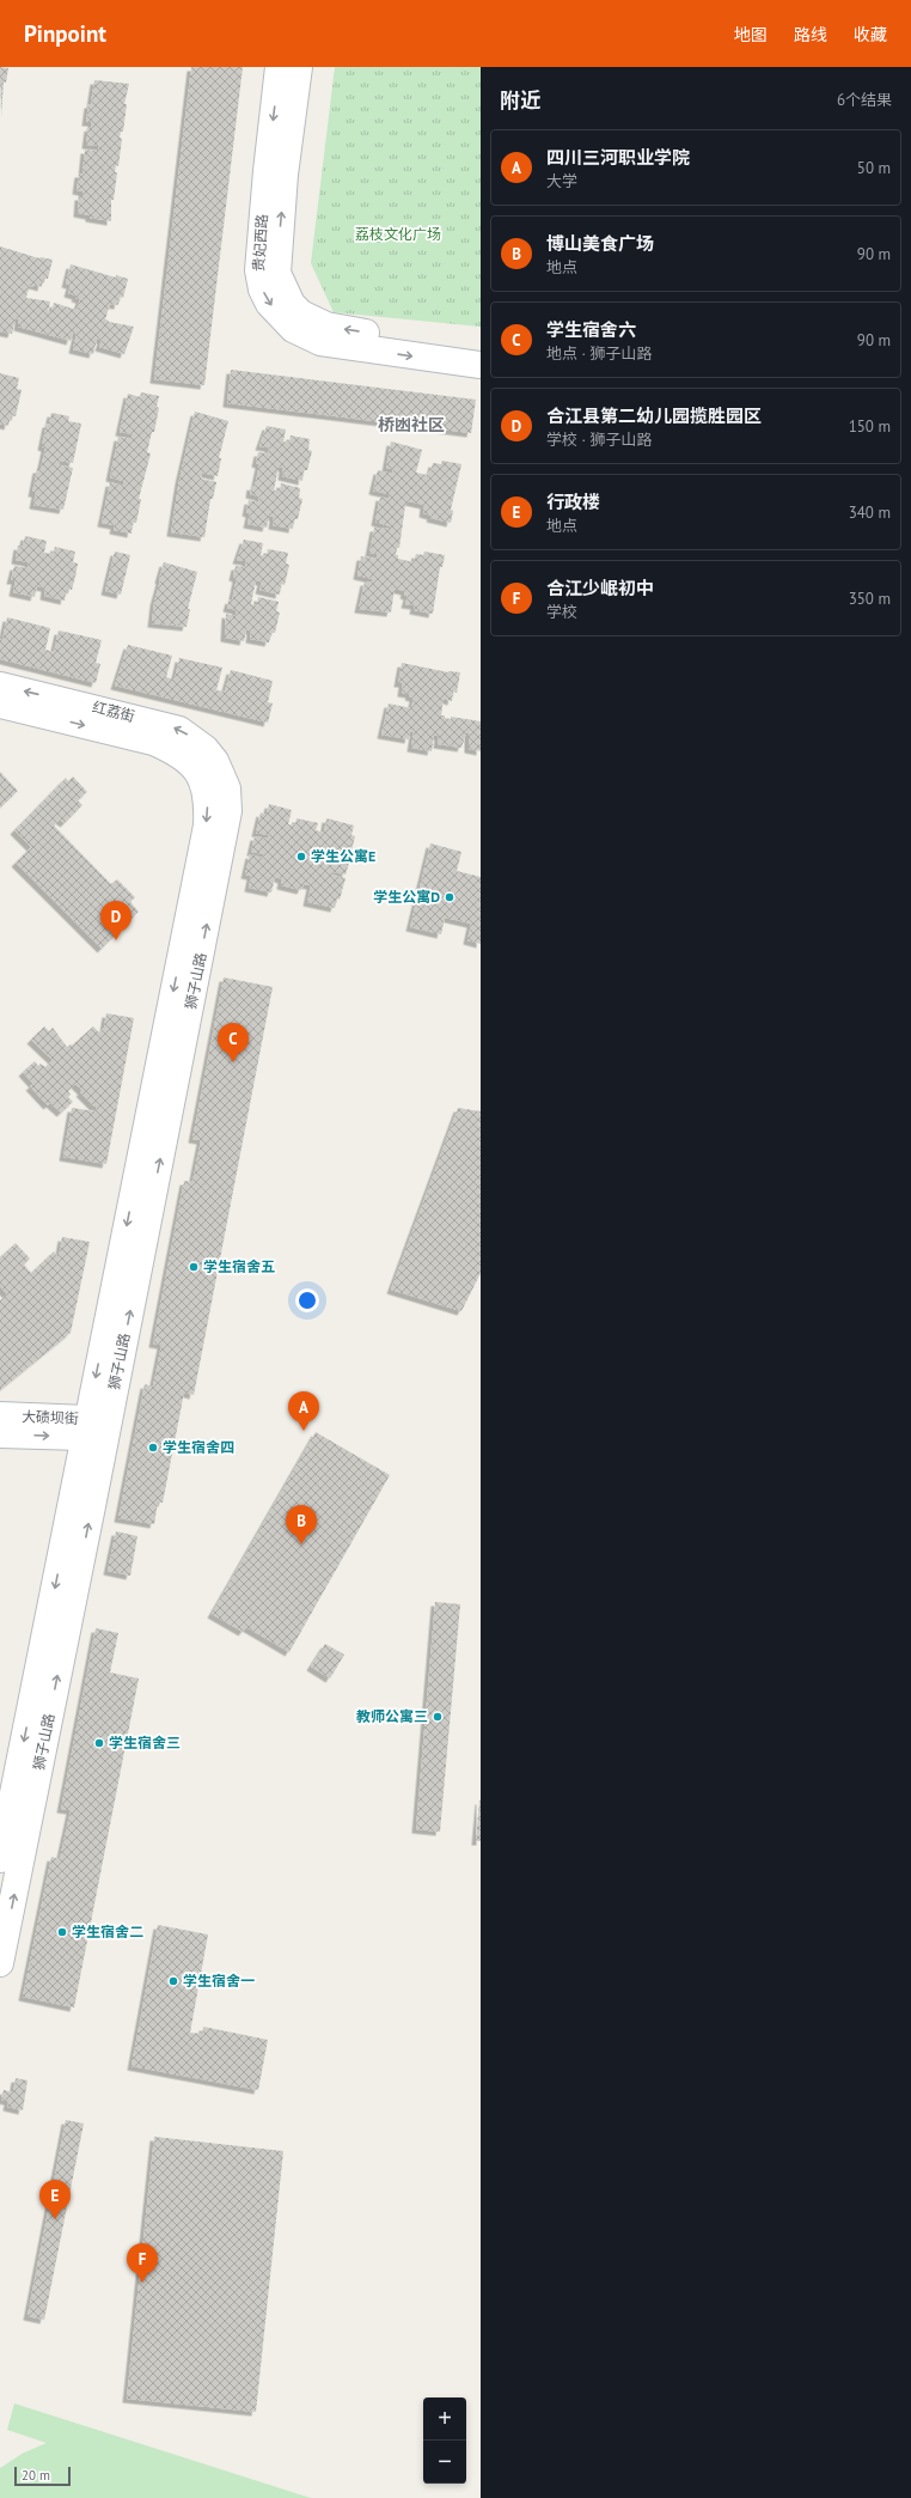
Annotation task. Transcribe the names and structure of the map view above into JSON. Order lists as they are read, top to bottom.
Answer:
{
  "streets": {
    "street": [
      "贵妃西路",
      "红荔街",
      "狮子山路",
      "大碛坝街"
    ]
  },
  "crossings": [
    ["红荔街", "狮子山路"],
    ["狮子山路", "大碛坝街"]
  ],
  "districts": ["桥凼社区"],
  "parks": ["荔枝文化广场"],
  "places": [
    "学生公寓E",
    "学生公寓D",
    "学生宿舍五",
    "学生宿舍四",
    "教师公寓三",
    "学生宿舍三",
    "学生宿舍二",
    "学生宿舍一"
  ],
  "scale_bar": "20 m",
  "page": {
    "header": "Pinpoint",
    "nav": ["地图", "路线", "收藏"],
    "heading": ["附近", "6个结果"],
    "list": [
      {
        "mark": "A",
        "name": "四川三河职业学院",
        "note": "大学",
        "value": "50 m"
      },
      {
        "mark": "B",
        "name": "博山美食广场",
        "note": "地点",
        "value": "90 m"
      },
      {
        "mark": "C",
        "name": "学生宿舍六",
        "note": "地点 · 狮子山路",
        "value": "90 m"
      },
      {
        "mark": "D",
        "name": "合江县第二幼儿园揽胜园区",
        "note": "学校 · 狮子山路",
        "value": "150 m"
      },
      {
        "mark": "E",
        "name": "行政楼",
        "note": "地点",
        "value": "340 m"
      },
      {
        "mark": "F",
        "name": "合江少岷初中",
        "note": "学校",
        "value": "350 m"
      }
    ],
    "pins": [
      "D",
      "C",
      "A",
      "B",
      "E",
      "F"
    ],
    "map_buttons": ["+", "−"],
    "scale": "20 m"
  }
}
